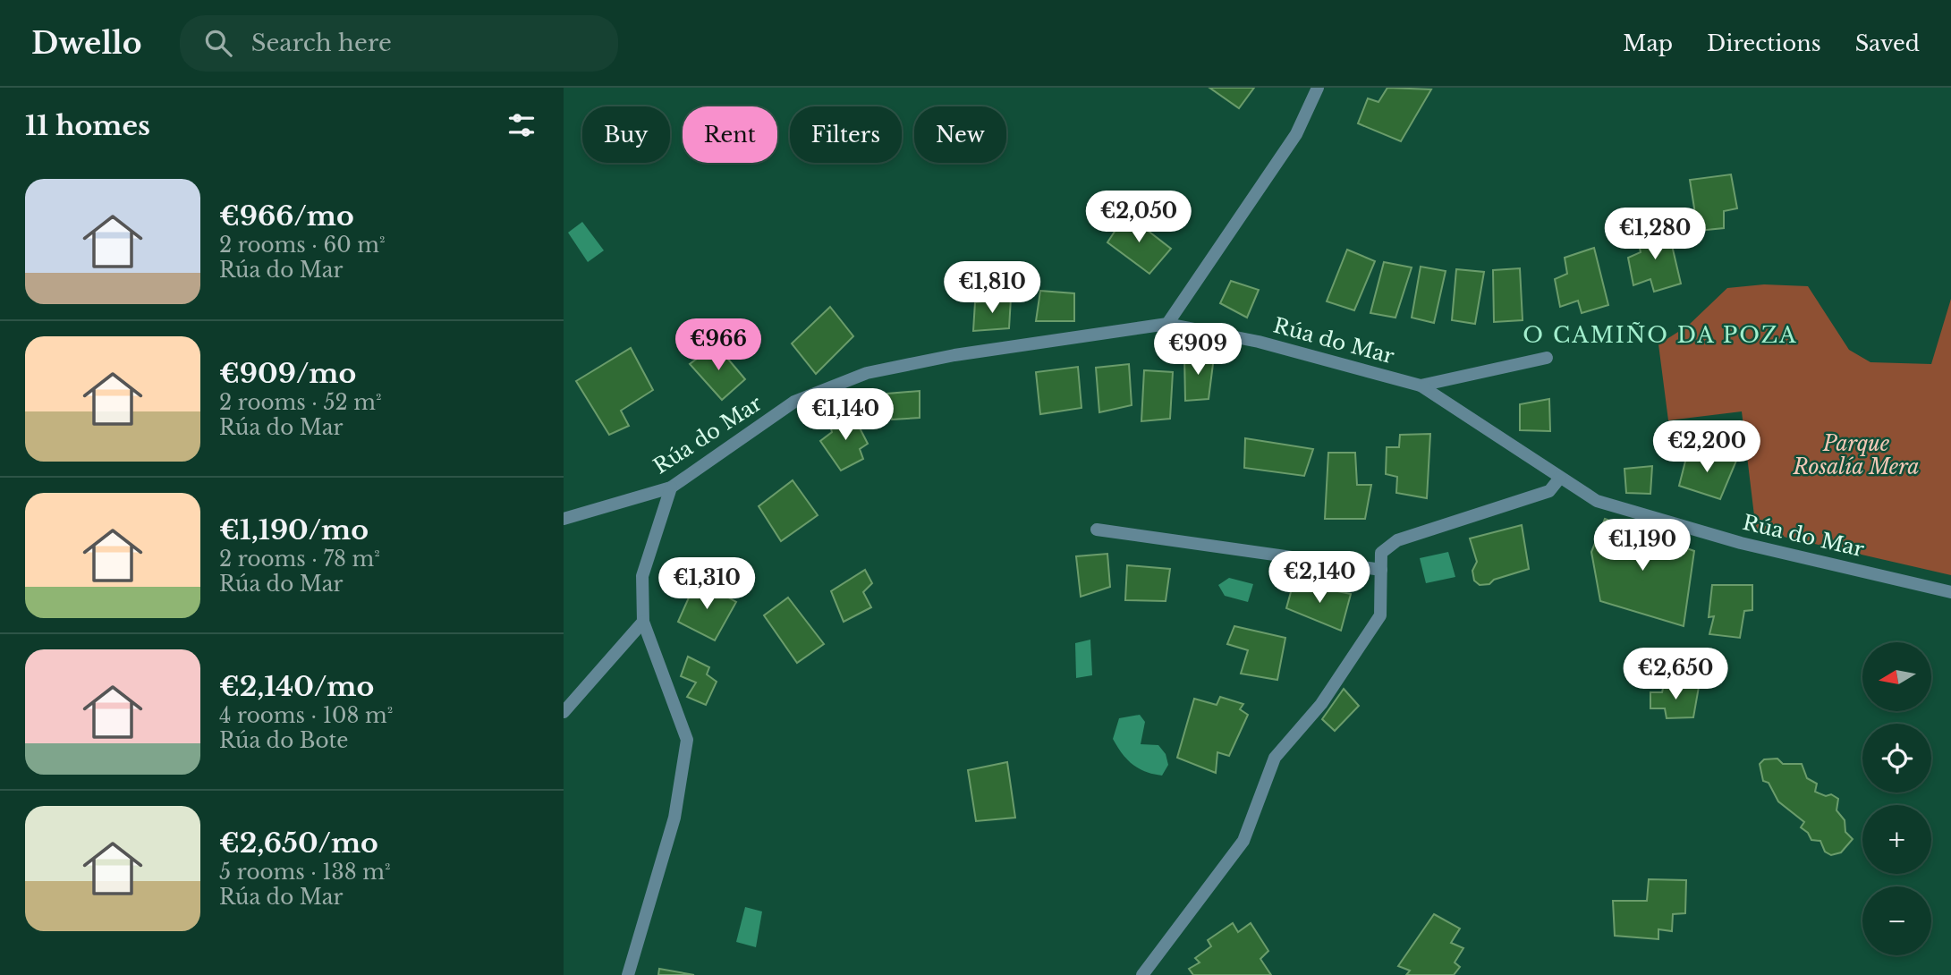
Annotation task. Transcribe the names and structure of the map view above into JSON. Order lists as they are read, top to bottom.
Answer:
{
  "streets": {
    "street": ["Rúa do Mar"]
  },
  "districts": ["O CAMIÑO DA POZA"],
  "parks": ["Parque Rosalía Mera"],
  "north": "left",
  "page": {
    "header": "Dwello",
    "search": "Search here",
    "nav": ["Map", "Directions", "Saved"],
    "heading": "11 homes",
    "chip": [
      "Buy",
      "Rent",
      "Filters",
      "New"
    ],
    "list": [
      {
        "name": "€966/mo",
        "note": "2 rooms · 60 m² · Rúa do Mar"
      },
      {
        "name": "€909/mo",
        "note": "2 rooms · 52 m² · Rúa do Mar"
      },
      {
        "name": "€1,190/mo",
        "note": "2 rooms · 78 m² · Rúa do Mar"
      },
      {
        "name": "€2,140/mo",
        "note": "4 rooms · 108 m² · Rúa do Bote"
      },
      {
        "name": "€2,650/mo",
        "note": "5 rooms · 138 m² · Rúa do Mar"
      }
    ],
    "price": [
      "€2,050",
      "€1,280",
      "€1,810",
      "€966",
      "€909",
      "€1,140",
      "€2,200",
      "€1,190",
      "€2,140",
      "€1,310",
      "€2,650"
    ],
    "map_buttons": ["+", "−"]
  }
}
